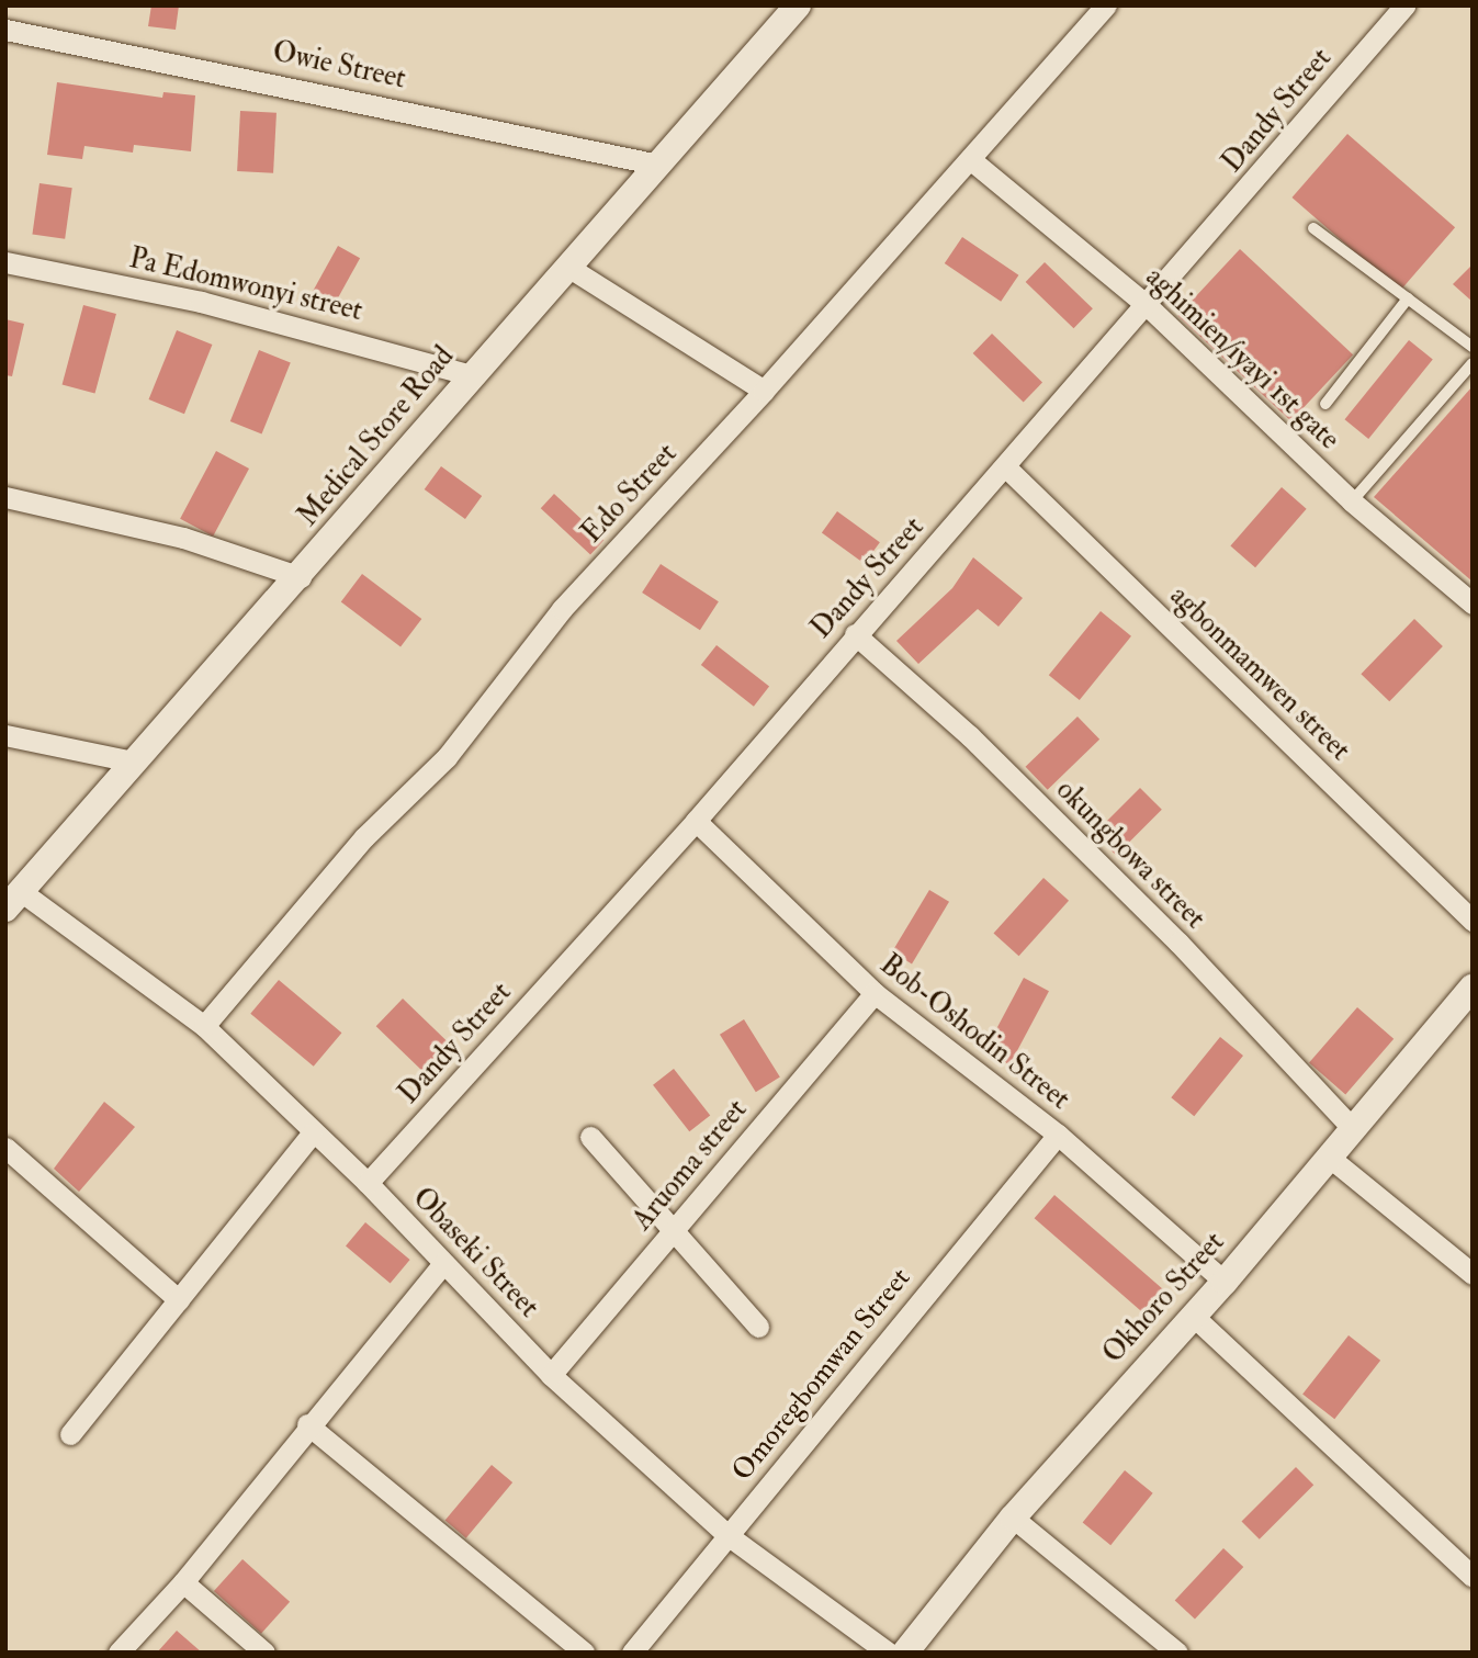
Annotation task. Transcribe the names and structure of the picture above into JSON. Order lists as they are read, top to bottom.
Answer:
{
  "streets": {
    "street": [
      "Owie Street",
      "Dandy Street",
      "Pa Edomwonyi street",
      "aghimien/iyayi 1st gate",
      "Medical Store Road",
      "Edo Street",
      "agbonmamwen street",
      "okungbowa street",
      "Bob-Oshodin Street",
      "Aruoma street",
      "Obaseki Street",
      "Okhoro Street",
      "Omoregbomwan Street"
    ]
  },
  "crossings": [
    ["Owie Street", "Medical Store Road"],
    ["Dandy Street", "aghimien/iyayi 1st gate"],
    ["Dandy Street", "agbonmamwen street"],
    ["Dandy Street", "okungbowa street"],
    ["Dandy Street", "Bob-Oshodin Street"],
    ["Dandy Street", "Obaseki Street"],
    ["Pa Edomwonyi street", "Medical Store Road"],
    ["aghimien/iyayi 1st gate", "Edo Street"],
    ["Medical Store Road", "Obaseki Street"],
    ["Edo Street", "Obaseki Street"],
    ["okungbowa street", "Okhoro Street"],
    ["Bob-Oshodin Street", "Aruoma street"],
    ["Bob-Oshodin Street", "Okhoro Street"],
    ["Bob-Oshodin Street", "Omoregbomwan Street"],
    ["Aruoma street", "Obaseki Street"],
    ["Obaseki Street", "Omoregbomwan Street"]
  ]
}
